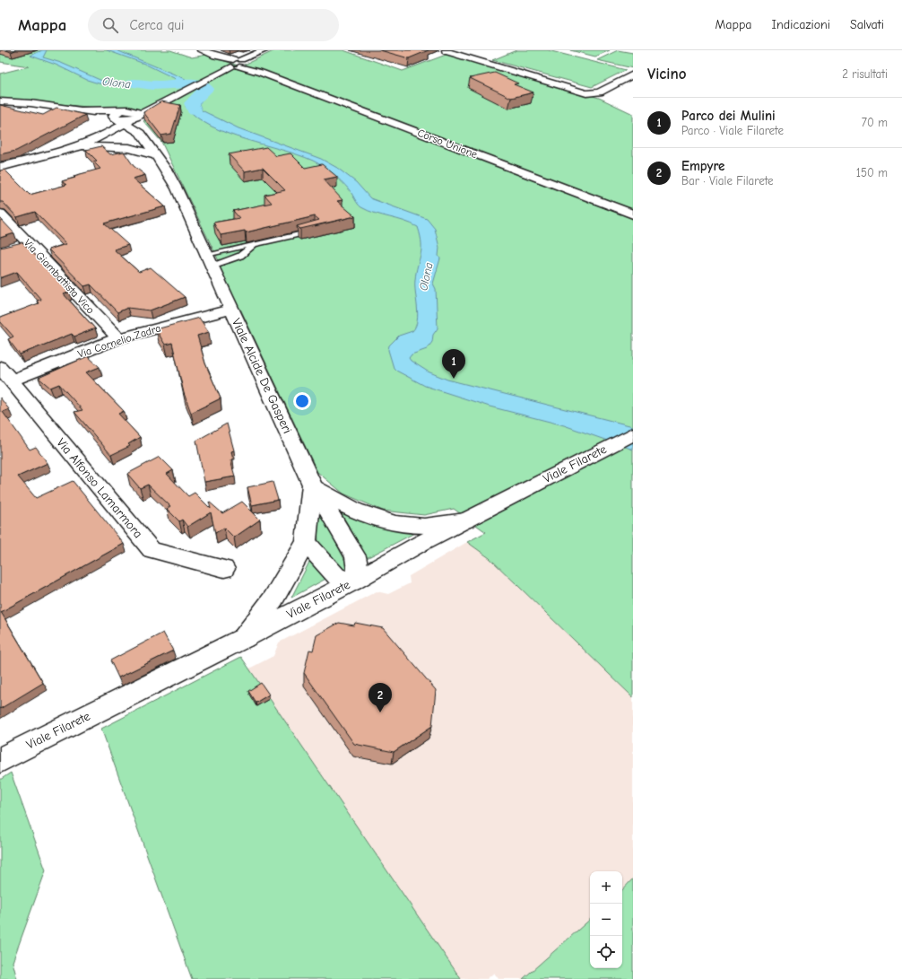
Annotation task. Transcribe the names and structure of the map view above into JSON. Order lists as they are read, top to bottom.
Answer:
{
  "streets": {
    "street": [
      "Corso Unione",
      "Via Giambattista Vico",
      "Via Cornelio Zadra",
      "Viale Alcide De Gasperi",
      "Viale Filarete",
      "Via Alfonso Lamarmora"
    ]
  },
  "crossings": [
    ["Via Giambattista Vico", "Via Cornelio Zadra"],
    ["Via Cornelio Zadra", "Viale Alcide De Gasperi"],
    ["Via Cornelio Zadra", "Via Alfonso Lamarmora"],
    ["Viale Alcide De Gasperi", "Viale Filarete"]
  ],
  "water": ["Olona"],
  "page": {
    "header": "Mappa",
    "search": "Cerca qui",
    "nav": ["Mappa", "Indicazioni", "Salvati"],
    "heading": ["Vicino", "2 risultati"],
    "list": [
      {
        "mark": "1",
        "name": "Parco dei Mulini",
        "note": "Parco · Viale Filarete",
        "value": "70 m"
      },
      {
        "mark": "2",
        "name": "Empyre",
        "note": "Bar · Viale Filarete",
        "value": "150 m"
      }
    ],
    "pins": ["1", "2"],
    "map_buttons": ["+", "−"]
  }
}
